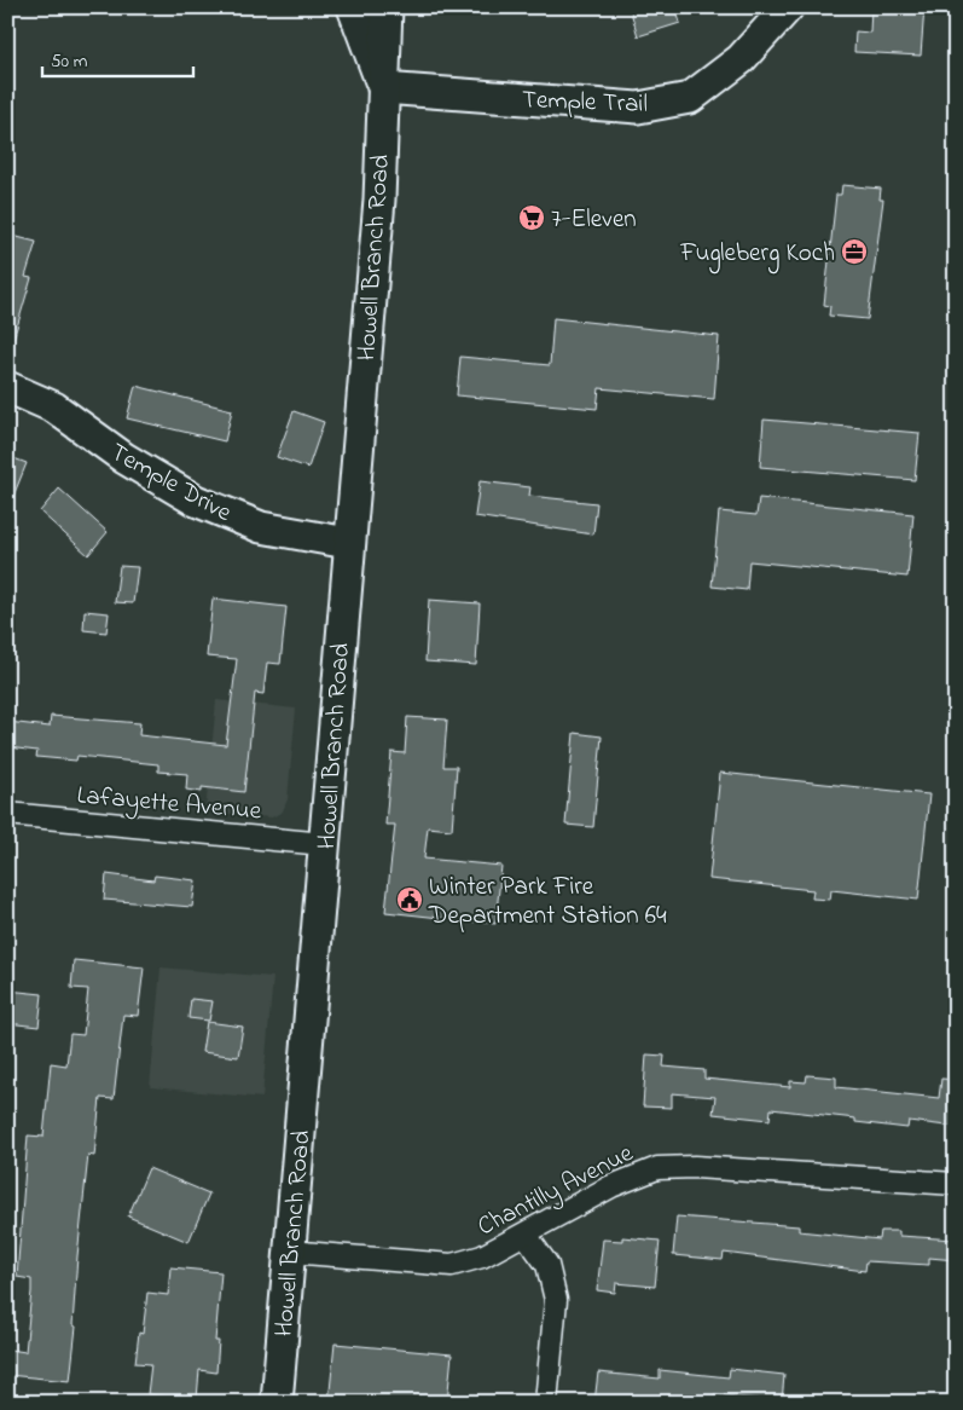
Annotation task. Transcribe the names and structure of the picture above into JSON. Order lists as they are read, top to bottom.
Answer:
{
  "streets": {
    "main road": ["Temple Trail", "Howell Branch Road", "Temple Drive"],
    "street": ["Lafayette Avenue", "Chantilly Avenue"]
  },
  "crossings": [
    ["Temple Trail", "Howell Branch Road"],
    ["Howell Branch Road", "Temple Drive"],
    ["Howell Branch Road", "Lafayette Avenue"],
    ["Howell Branch Road", "Chantilly Avenue"]
  ],
  "places": {
    "supermarket": ["7-Eleven"],
    "office": ["Fugleberg Koch"],
    "public building": ["Winter Park Fire Department Station 64"]
  },
  "scale_bar": "50 m"
}
